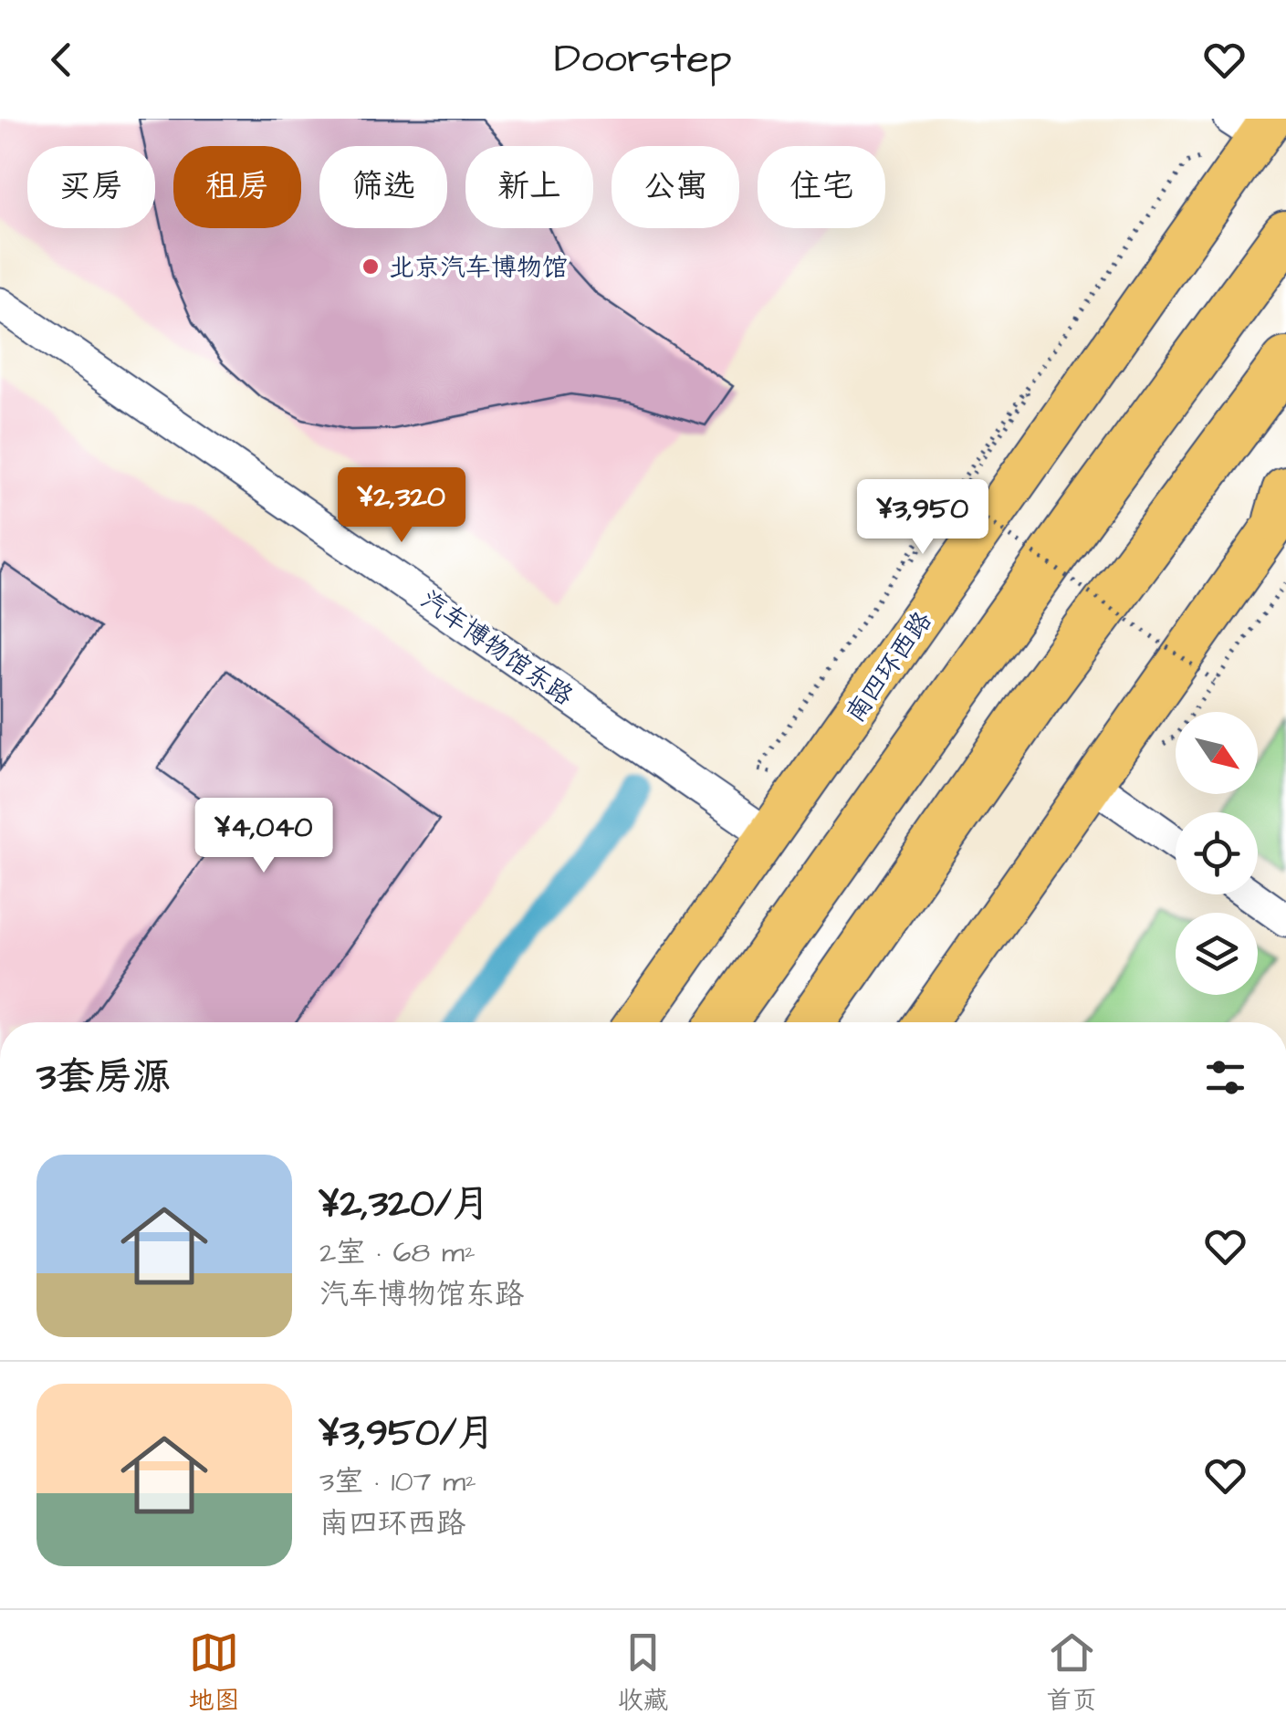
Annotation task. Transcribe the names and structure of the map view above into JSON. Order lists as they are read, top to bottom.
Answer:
{
  "streets": {
    "main road": ["南四环西路"],
    "street": ["汽车博物馆东路"]
  },
  "crossings": [
    ["汽车博物馆东路", "南四环西路"]
  ],
  "places": ["北京汽车博物馆"],
  "north": "bottom right",
  "page": {
    "header": "Doorstep",
    "chip": [
      "买房",
      "租房",
      "筛选",
      "新上",
      "公寓",
      "住宅"
    ],
    "price": ["¥2,320", "¥3,950", "¥4,040"],
    "heading": "3套房源",
    "list": [
      {
        "name": "¥2,320/月",
        "note": "2室 · 68 m² · 汽车博物馆东路"
      },
      {
        "name": "¥3,950/月",
        "note": "3室 · 107 m² · 南四环西路"
      }
    ],
    "tabs": ["地图", "收藏", "首页"]
  }
}
